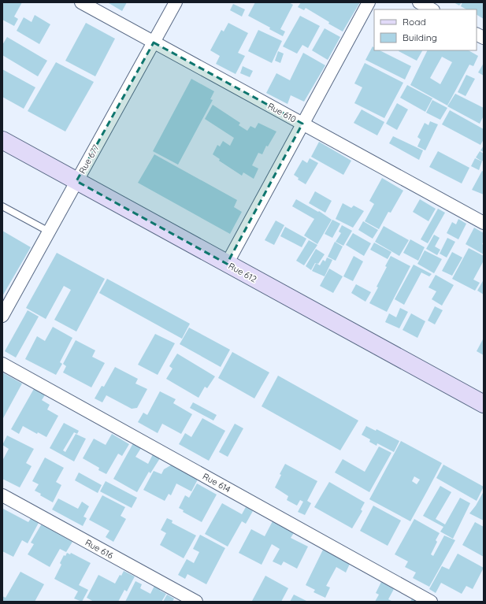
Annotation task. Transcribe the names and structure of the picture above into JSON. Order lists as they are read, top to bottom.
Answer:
{
  "streets": {
    "street": [
      "Rue 610",
      "Rue 677",
      "Rue 612",
      "Rue 614",
      "Rue 616"
    ]
  },
  "crossings": [
    ["Rue 610", "Rue 677"],
    ["Rue 677", "Rue 612"]
  ],
  "legend": ["Road", "Building"]
}
